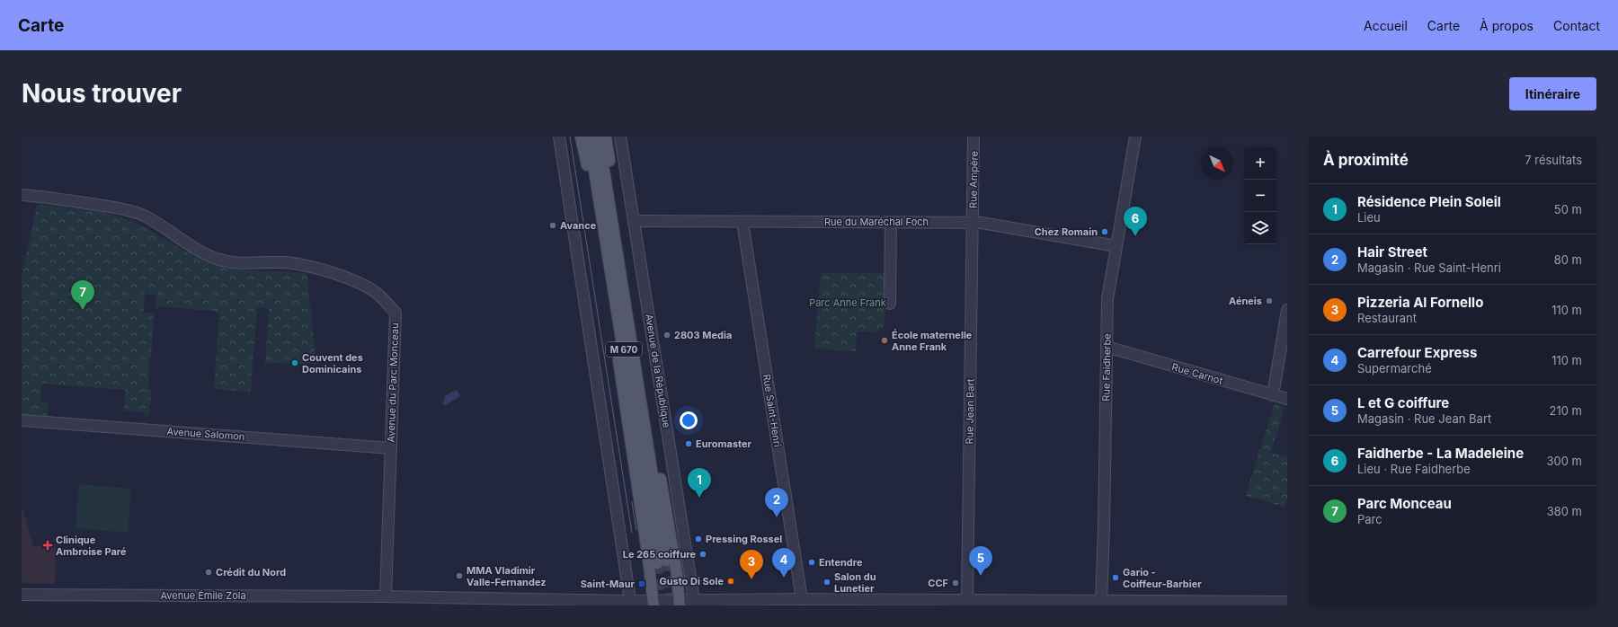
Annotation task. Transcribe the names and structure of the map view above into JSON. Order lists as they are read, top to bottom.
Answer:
{
  "streets": {
    "main road": ["M 670"],
    "street": [
      "Rue Ampère",
      "Rue du Maréchal Foch",
      "Rue Faidherbe",
      "Avenue de la République",
      "Rue Carnot",
      "Avenue du Parc Monceau",
      "Rue Saint-Henri",
      "Rue Jean Bart",
      "Avenue Salomon",
      "Avenue Émile Zola"
    ]
  },
  "crossings": [
    ["Rue Ampère", "Rue du Maréchal Foch"],
    ["Rue Ampère", "Rue Jean Bart"],
    ["Rue du Maréchal Foch", "Rue Faidherbe"],
    ["Rue du Maréchal Foch", "Avenue de la République"],
    ["Rue du Maréchal Foch", "Rue Saint-Henri"],
    ["Rue du Maréchal Foch", "Rue Jean Bart"],
    ["Rue Faidherbe", "Rue Carnot"],
    ["Rue Faidherbe", "Avenue Émile Zola"],
    ["Avenue de la République", "Avenue Émile Zola"],
    ["Avenue du Parc Monceau", "Avenue Salomon"],
    ["Avenue du Parc Monceau", "Avenue Émile Zola"],
    ["Rue Saint-Henri", "Avenue Émile Zola"],
    ["Rue Jean Bart", "Avenue Émile Zola"]
  ],
  "parks": ["Parc Anne Frank"],
  "places": {
    "other": [
      "Avance",
      "Chez Romain",
      "Aéneis",
      "2803 Media",
      "École maternelle Anne Frank",
      "Couvent des Dominicains",
      "Euromaster",
      "Pressing Rossel",
      "Le 265 coiffure",
      "Entendre",
      "Crédit du Nord",
      "MMA Vladimir Valle-Fernandez",
      "Gario - Coiffeur-Barbier",
      "Gusto Di Sole",
      "Salon du Lunetier",
      "CCF"
    ],
    "health": ["Clinique Ambroise Paré"],
    "transit": ["Saint-Maur"]
  },
  "north": "bottom right",
  "page": {
    "header": "Carte",
    "nav": [
      "Accueil",
      "Carte",
      "À propos",
      "Contact"
    ],
    "buttons": "Itinéraire",
    "title": "Nous trouver",
    "heading": ["À proximité", "7 résultats"],
    "map_buttons": ["+", "−"],
    "list": [
      {
        "mark": "1",
        "name": "Résidence Plein Soleil",
        "note": "Lieu",
        "value": "50 m"
      },
      {
        "mark": "2",
        "name": "Hair Street",
        "note": "Magasin · Rue Saint-Henri",
        "value": "80 m"
      },
      {
        "mark": "3",
        "name": "Pizzeria Al Fornello",
        "note": "Restaurant",
        "value": "110 m"
      },
      {
        "mark": "4",
        "name": "Carrefour Express",
        "note": "Supermarché",
        "value": "110 m"
      },
      {
        "mark": "5",
        "name": "L et G coiffure",
        "note": "Magasin · Rue Jean Bart",
        "value": "210 m"
      },
      {
        "mark": "6",
        "name": "Faidherbe - La Madeleine",
        "note": "Lieu · Rue Faidherbe",
        "value": "300 m"
      },
      {
        "mark": "7",
        "name": "Parc Monceau",
        "note": "Parc",
        "value": "380 m"
      }
    ],
    "pins": [
      "6",
      "7",
      "1",
      "2",
      "5",
      "4",
      "3"
    ]
  }
}
